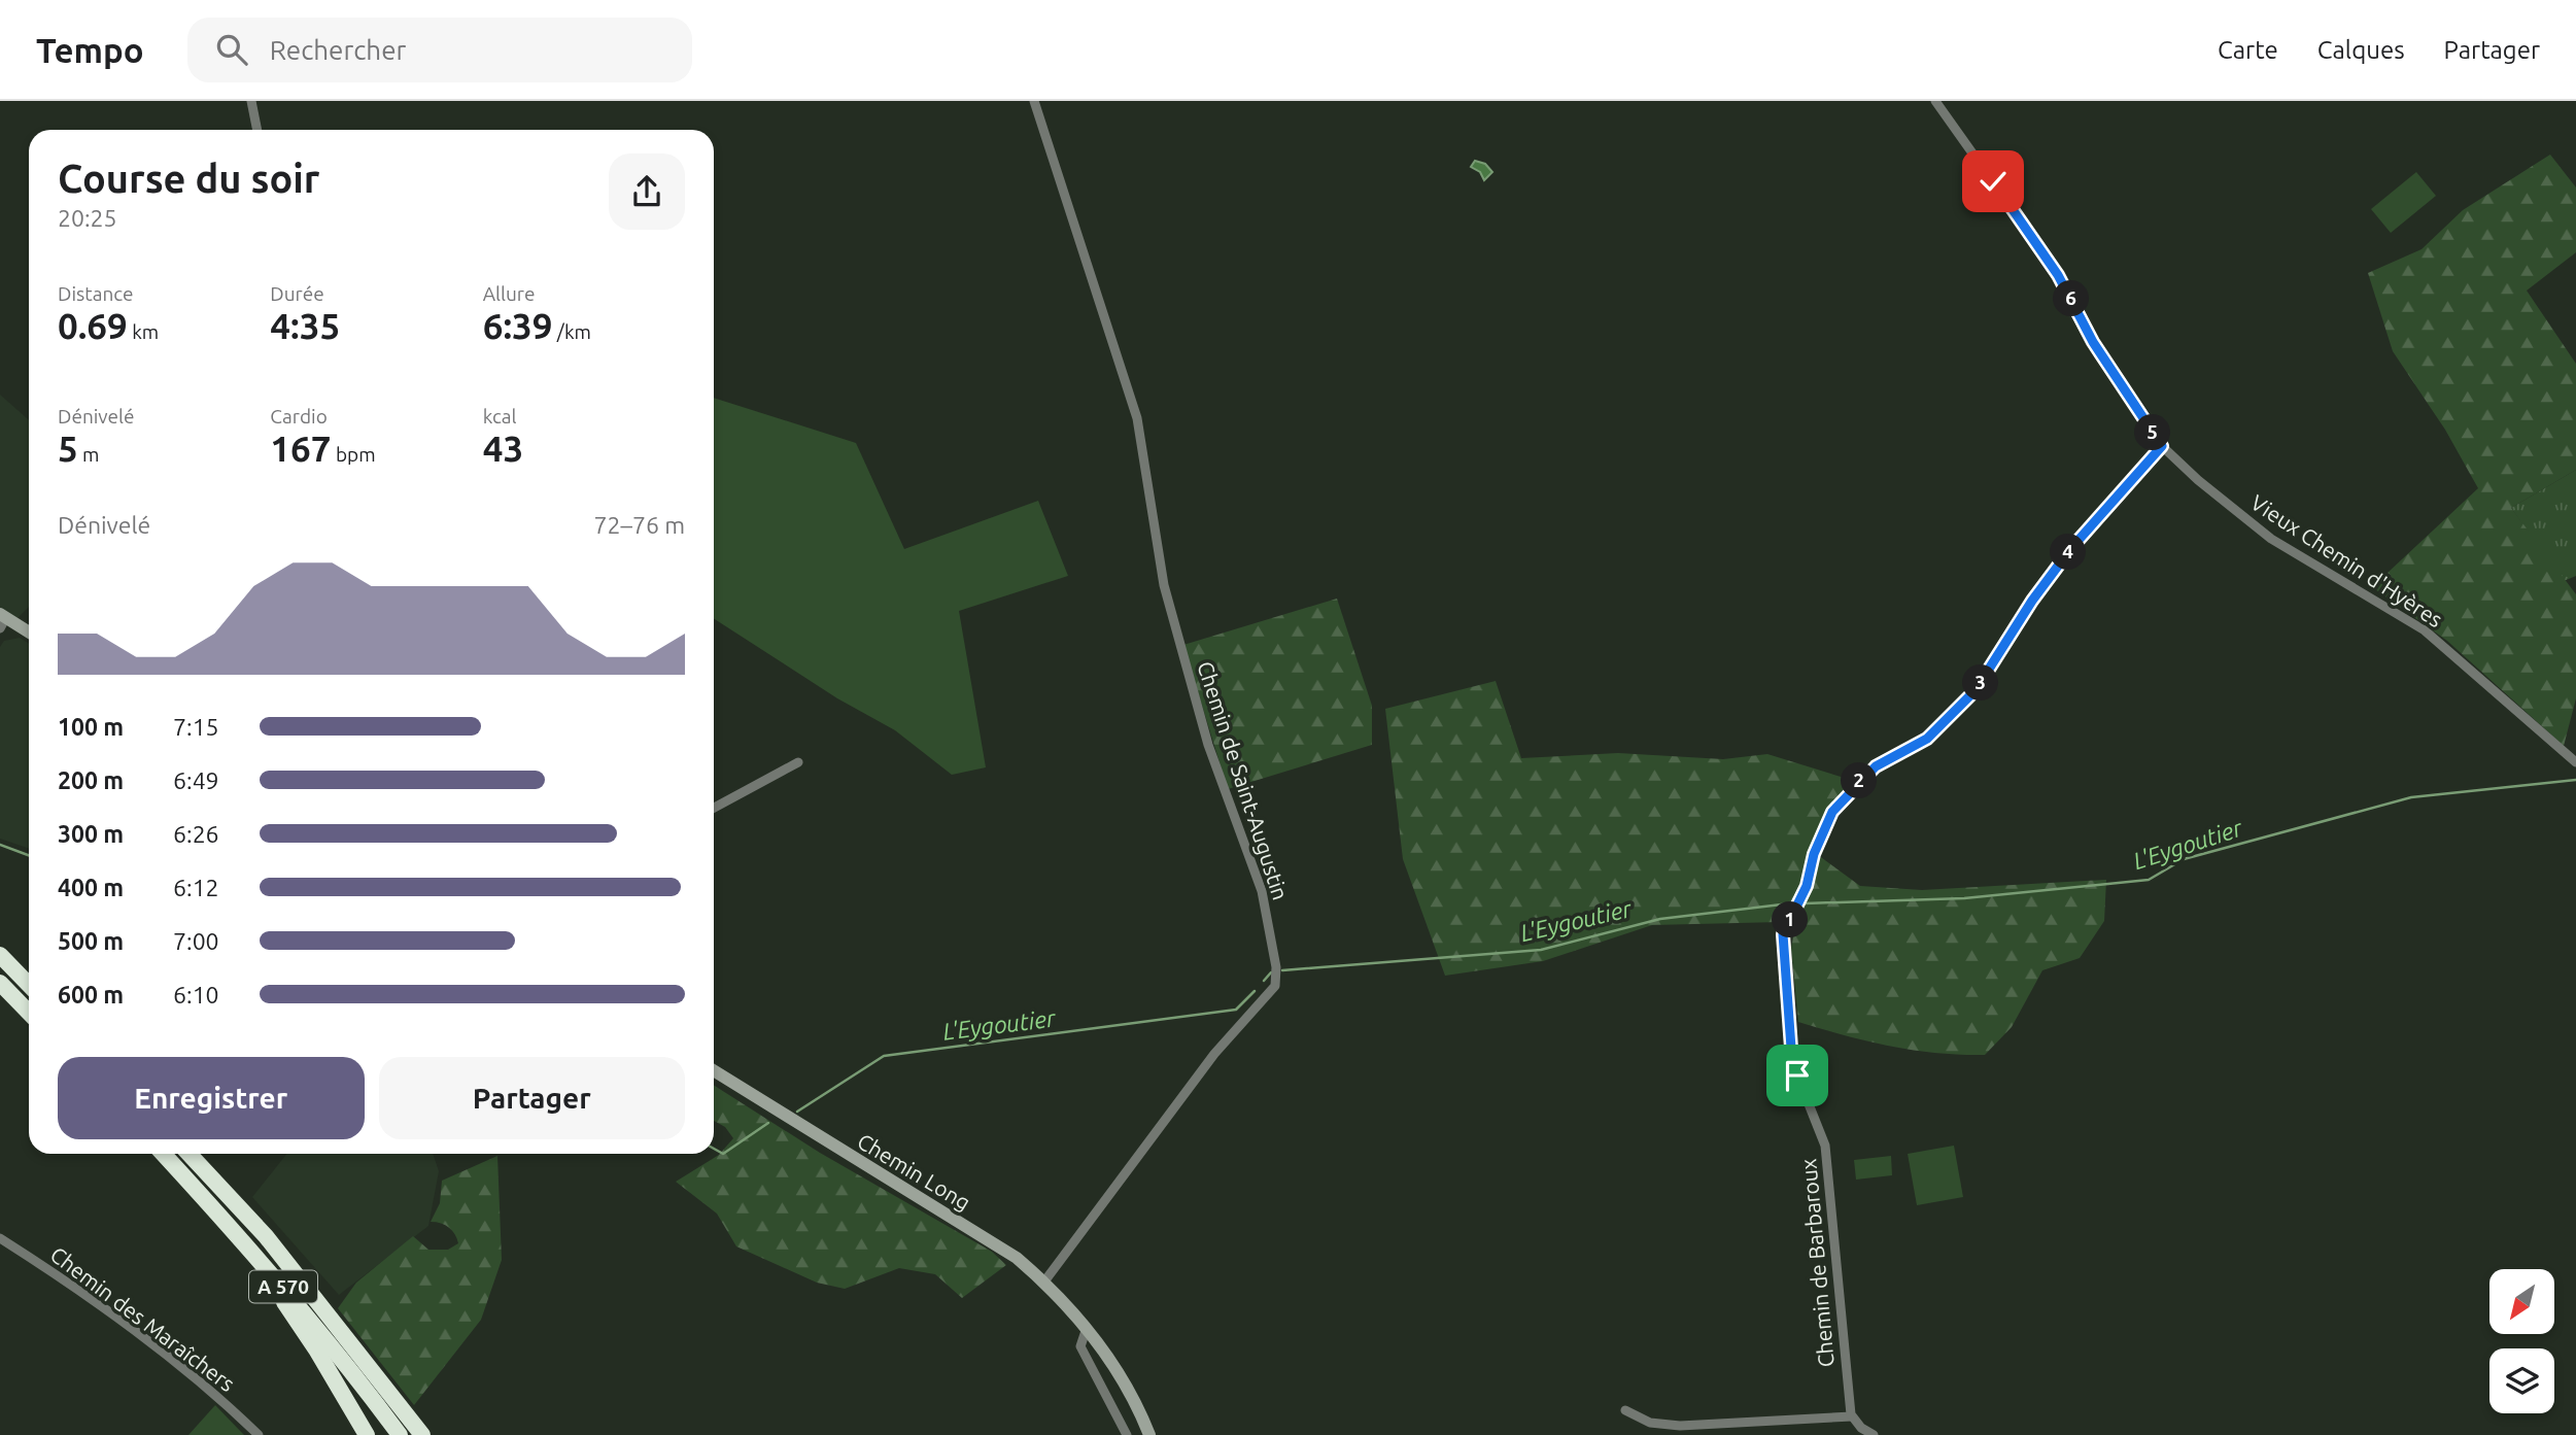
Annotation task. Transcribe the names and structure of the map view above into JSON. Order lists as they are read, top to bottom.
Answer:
{
  "streets": {
    "highway": ["A 570"],
    "main road": ["Chemin Long"],
    "street": [
      "Vieux Chemin d'Hyères",
      "Chemin de Saint-Augustin",
      "Chemin de Barbaroux",
      "Chemin des Maraîchers"
    ]
  },
  "crossings": [
    ["Vieux Chemin d'Hyères", "Chemin de Barbaroux"],
    ["Chemin de Saint-Augustin", "Chemin Long"]
  ],
  "water": ["L'Eygoutier"],
  "north": "bottom left",
  "page": {
    "header": "Tempo",
    "search": "Rechercher",
    "nav": ["Carte", "Calques", "Partager"],
    "heading": ["Course du soir", "20:25"],
    "stats": [
      ["Distance", "0.69 km"],
      ["Durée", "4:35"],
      ["Allure", "6:39 /km"],
      ["Dénivelé", "5 m"],
      ["Cardio", "167 bpm"],
      ["kcal", "43"]
    ],
    "pins": [
      "6",
      "5",
      "4",
      "3",
      "2",
      "1"
    ],
    "chart": ["Dénivelé", "72–76 m"],
    "list": [
      {
        "name": "100 m",
        "note": "7:15"
      },
      {
        "name": "200 m",
        "note": "6:49"
      },
      {
        "name": "300 m",
        "note": "6:26"
      },
      {
        "name": "400 m",
        "note": "6:12"
      },
      {
        "name": "500 m",
        "note": "7:00"
      },
      {
        "name": "600 m",
        "note": "6:10"
      }
    ],
    "buttons": ["Enregistrer", "Partager"]
  }
}
